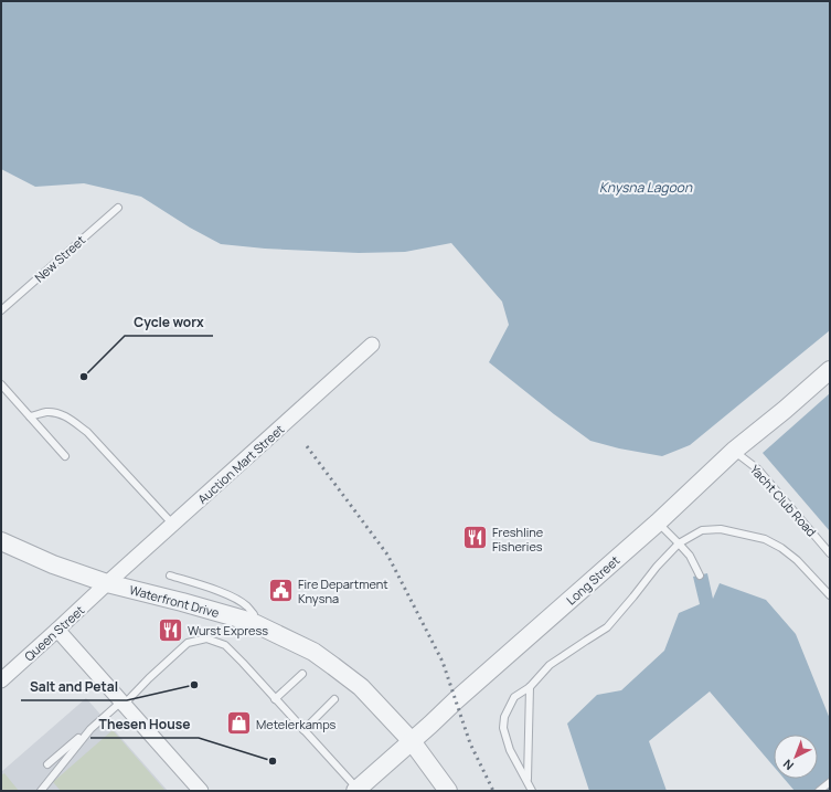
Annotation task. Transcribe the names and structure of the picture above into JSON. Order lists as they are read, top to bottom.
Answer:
{
  "streets": {
    "street": [
      "Auction Mart Street",
      "Long Street",
      "Waterfront Drive",
      "Queen Street"
    ],
    "lane": ["New Street", "Yacht Club Road"]
  },
  "crossings": [
    ["Auction Mart Street", "Waterfront Drive"],
    ["Auction Mart Street", "Queen Street"],
    ["Yacht Club Road", "Long Street"],
    ["Long Street", "Waterfront Drive"],
    ["Waterfront Drive", "Queen Street"]
  ],
  "water": ["Knysna Lagoon"],
  "places": {
    "other": ["Cycle worx", "Salt and Petal", "Thesen House"],
    "restaurant": ["Freshline Fisheries", "Wurst Express"],
    "public building": ["Fire Department Knysna"],
    "shop": ["Metelerkamps"]
  },
  "north": "bottom left"
}
